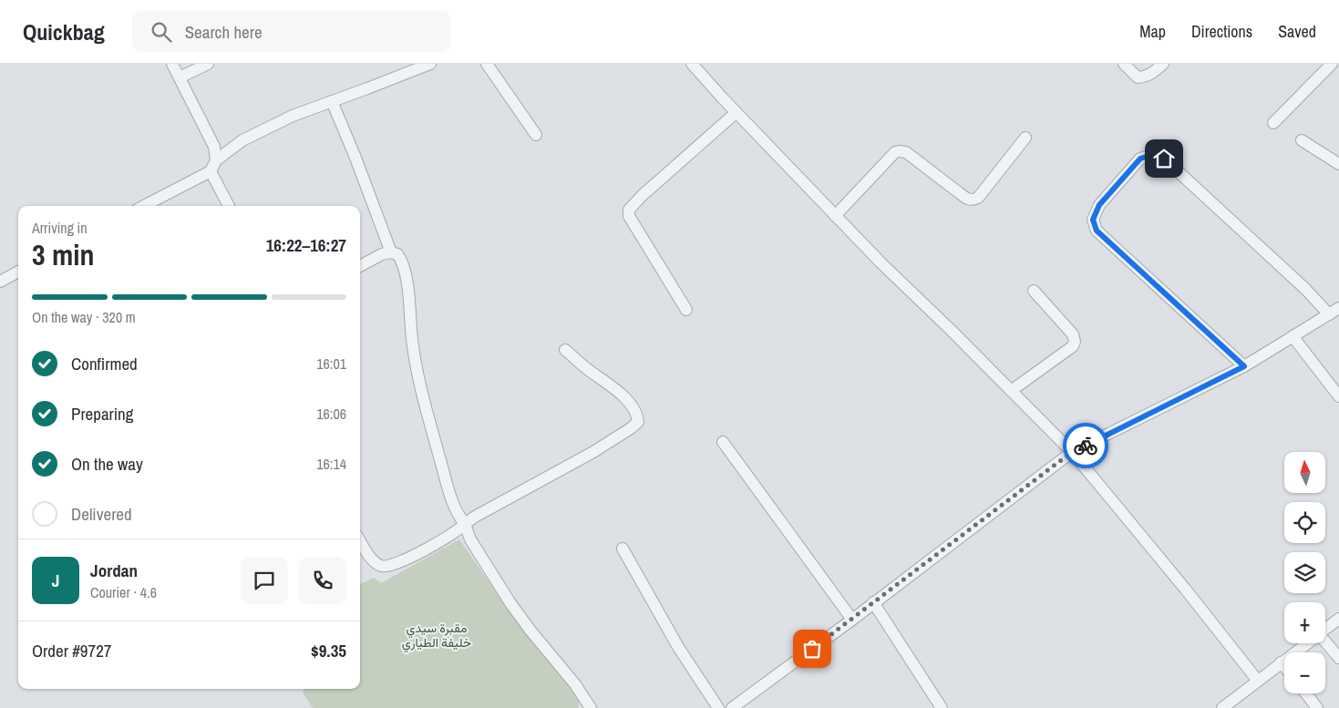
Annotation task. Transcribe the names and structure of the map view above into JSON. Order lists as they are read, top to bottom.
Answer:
{
  "parks": ["مقبرة سيدي خليفة الطياري"],
  "north": "top",
  "page": {
    "header": "Quickbag",
    "search": "Search here",
    "nav": ["Map", "Directions", "Saved"],
    "heading": ["3 min", "Arriving in", "16:22–16:27"],
    "panel": [
      "Jordan",
      "Courier · 4.6",
      "Order #9727",
      "$9.35"
    ],
    "bar": "On the way · 320 m",
    "list": [
      ["Confirmed", "16:01"],
      ["Preparing", "16:06"],
      ["On the way", "16:14"],
      "Delivered"
    ],
    "map_buttons": ["+", "−"],
    "round": "J"
  }
}
